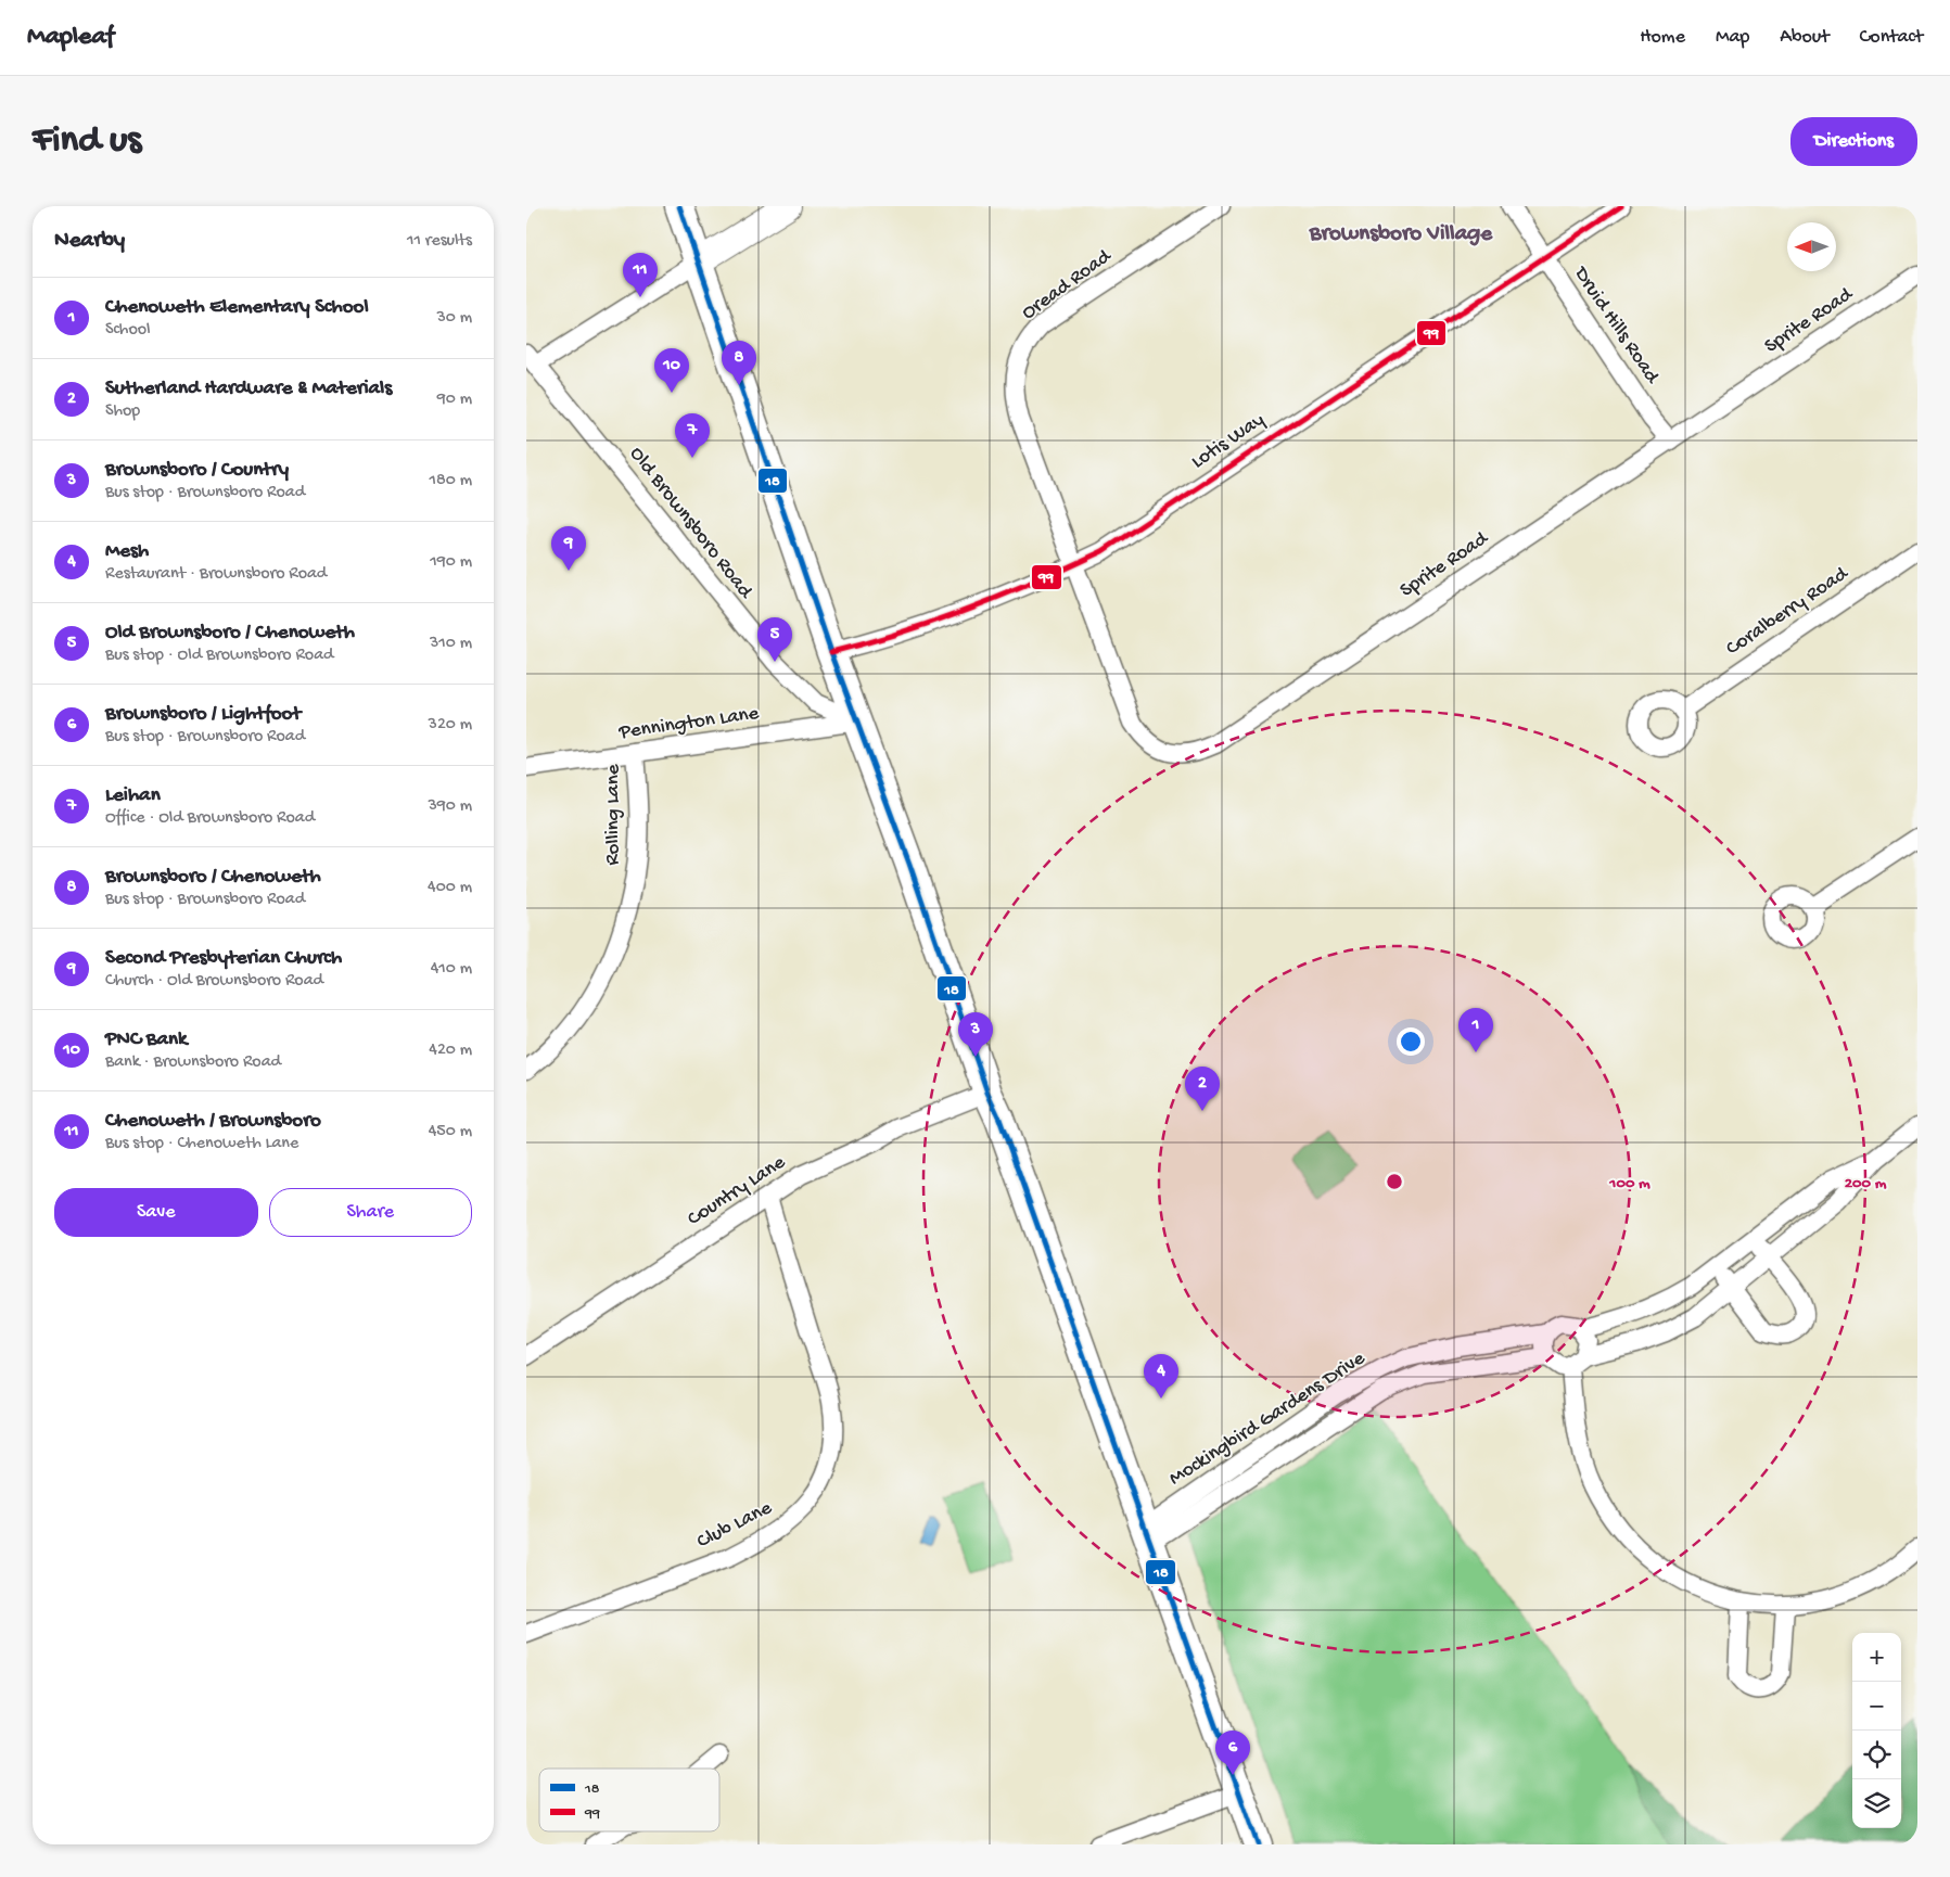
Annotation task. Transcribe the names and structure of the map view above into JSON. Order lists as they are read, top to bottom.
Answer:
{
  "streets": {
    "street": [
      "Oread Road",
      "Sprite Road",
      "Druid Hills Road",
      "Lotis Way",
      "Old Brownsboro Road",
      "Coralberry Road",
      "Pennington Lane",
      "Rolling Lane",
      "Country Lane",
      "Mockingbird Gardens Drive",
      "Club Lane"
    ]
  },
  "crossings": [
    ["Oread Road", "Sprite Road"],
    ["Oread Road", "Lotis Way"],
    ["Sprite Road", "Druid Hills Road"],
    ["Sprite Road", "Lotis Way"],
    ["Druid Hills Road", "Lotis Way"],
    ["Old Brownsboro Road", "Pennington Lane"],
    ["Pennington Lane", "Rolling Lane"],
    ["Country Lane", "Club Lane"]
  ],
  "districts": ["Brownsboro Village"],
  "lines": ["transit line 18", "transit line 99"],
  "legend": ["18", "99"],
  "north": "left",
  "page": {
    "header": "Mapleaf",
    "nav": [
      "Home",
      "Map",
      "About",
      "Contact"
    ],
    "buttons": [
      "Directions",
      ["Save", "Share"]
    ],
    "title": "Find us",
    "heading": ["Nearby", "11 results"],
    "pins": [
      "11",
      "8",
      "10",
      "7",
      "9",
      "5",
      "1",
      "3",
      "2",
      "4",
      "6"
    ],
    "list": [
      {
        "mark": "1",
        "name": "Chenoweth Elementary School",
        "note": "School",
        "value": "30 m"
      },
      {
        "mark": "2",
        "name": "Sutherland Hardware & Materials",
        "note": "Shop",
        "value": "90 m"
      },
      {
        "mark": "3",
        "name": "Brownsboro / Country",
        "note": "Bus stop · Brownsboro Road",
        "value": "180 m"
      },
      {
        "mark": "4",
        "name": "Mesh",
        "note": "Restaurant · Brownsboro Road",
        "value": "190 m"
      },
      {
        "mark": "5",
        "name": "Old Brownsboro / Chenoweth",
        "note": "Bus stop · Old Brownsboro Road",
        "value": "310 m"
      },
      {
        "mark": "6",
        "name": "Brownsboro / Lightfoot",
        "note": "Bus stop · Brownsboro Road",
        "value": "320 m"
      },
      {
        "mark": "7",
        "name": "Leihan",
        "note": "Office · Old Brownsboro Road",
        "value": "390 m"
      },
      {
        "mark": "8",
        "name": "Brownsboro / Chenoweth",
        "note": "Bus stop · Brownsboro Road",
        "value": "400 m"
      },
      {
        "mark": "9",
        "name": "Second Presbyterian Church",
        "note": "Church · Old Brownsboro Road",
        "value": "410 m"
      },
      {
        "mark": "10",
        "name": "PNC Bank",
        "note": "Bank · Brownsboro Road",
        "value": "420 m"
      },
      {
        "mark": "11",
        "name": "Chenoweth / Brownsboro",
        "note": "Bus stop · Chenoweth Lane",
        "value": "450 m"
      }
    ],
    "map_buttons": ["+", "−"]
  },
  "rings": ["100 m", "200 m"]
}
